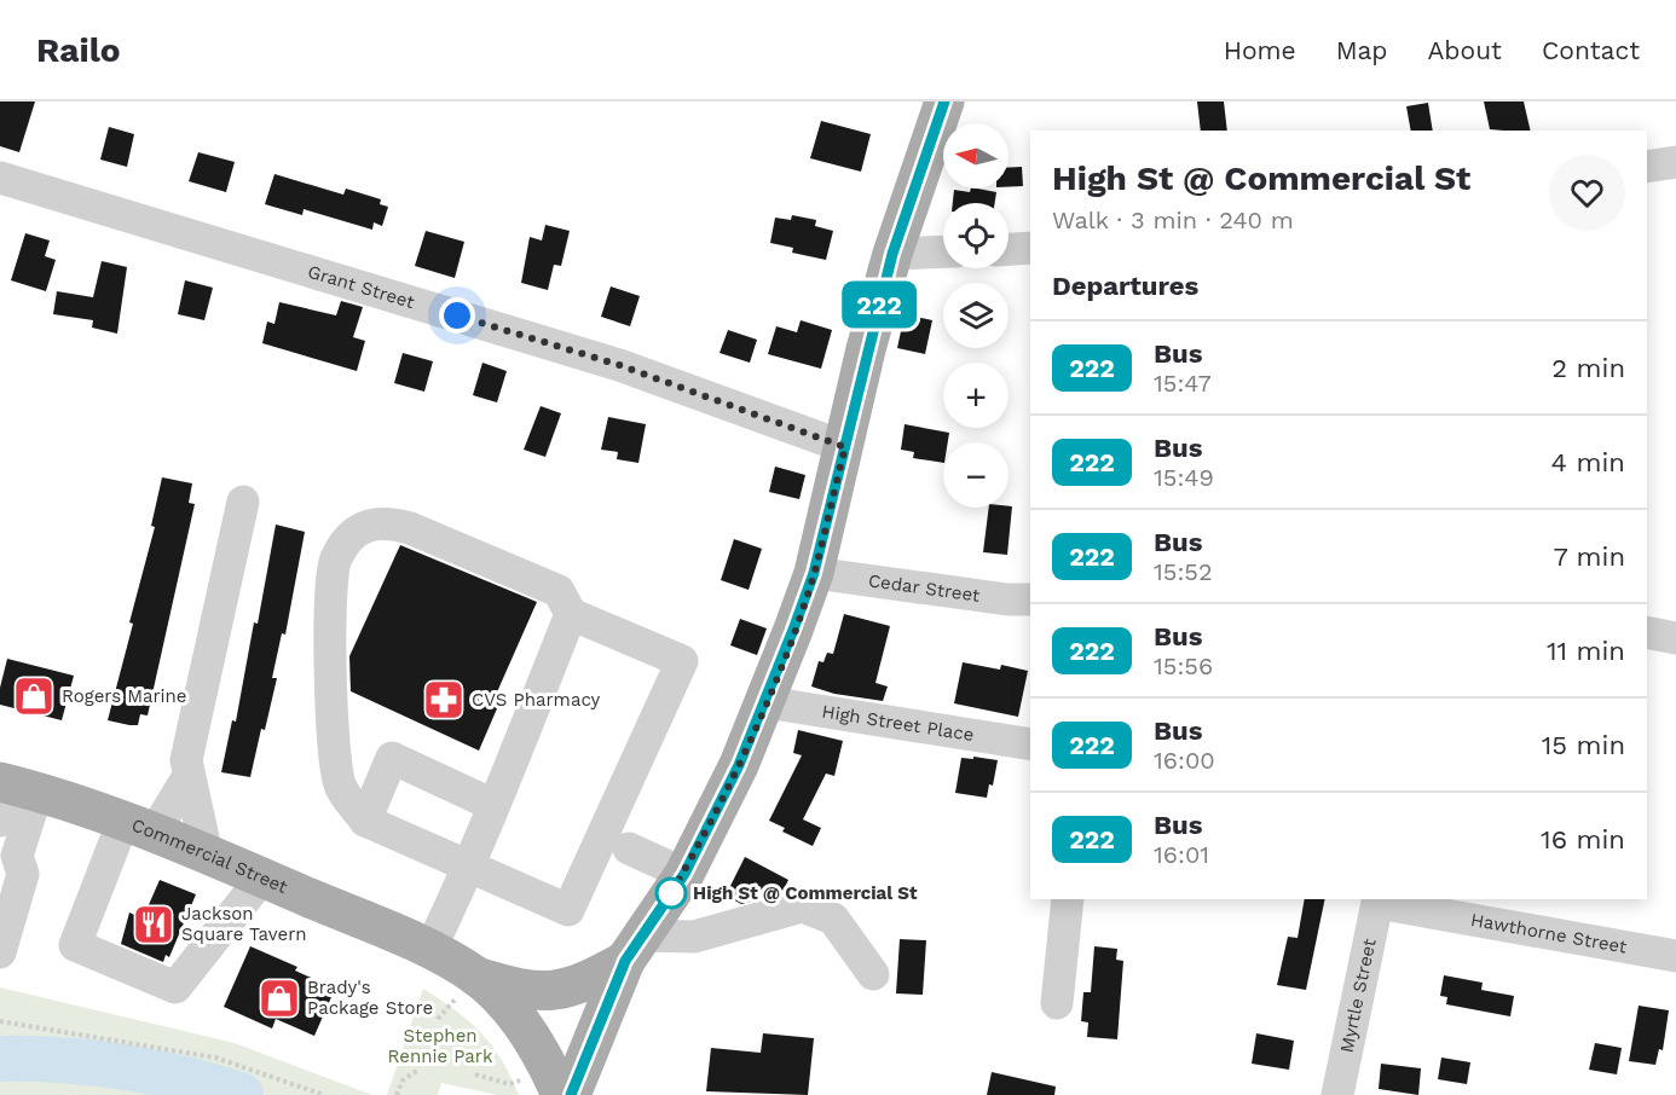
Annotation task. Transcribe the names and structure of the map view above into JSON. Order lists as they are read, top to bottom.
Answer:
{
  "streets": {
    "main road": ["Commercial Street"],
    "street": [
      "Grant Street",
      "Cedar Street",
      "High Street Place",
      "Hawthorne Street",
      "Myrtle Street"
    ]
  },
  "crossings": [
    ["Hawthorne Street", "Myrtle Street"]
  ],
  "parks": ["Stephen Rennie Park"],
  "places": {
    "shop": ["Rogers Marine", "Brady's Package Store"],
    "pharmacy": ["CVS Pharmacy"],
    "other": ["High St @ Commercial St"],
    "restaurant": ["Jackson Square Tavern"]
  },
  "lines": ["bus line 222"],
  "north": "left",
  "page": {
    "header": "Railo",
    "nav": [
      "Home",
      "Map",
      "About",
      "Contact"
    ],
    "on_map": "222",
    "map_buttons": ["+", "−"],
    "heading": [
      ["High St @ Commercial St", "Walk · 3 min · 240 m"],
      "Departures"
    ],
    "list": [
      {
        "mark": "222",
        "name": "Bus",
        "note": "15:47",
        "value": "2 min"
      },
      {
        "mark": "222",
        "name": "Bus",
        "note": "15:49",
        "value": "4 min"
      },
      {
        "mark": "222",
        "name": "Bus",
        "note": "15:52",
        "value": "7 min"
      },
      {
        "mark": "222",
        "name": "Bus",
        "note": "15:56",
        "value": "11 min"
      },
      {
        "mark": "222",
        "name": "Bus",
        "note": "16:00",
        "value": "15 min"
      },
      {
        "mark": "222",
        "name": "Bus",
        "note": "16:01",
        "value": "16 min"
      }
    ]
  }
}
